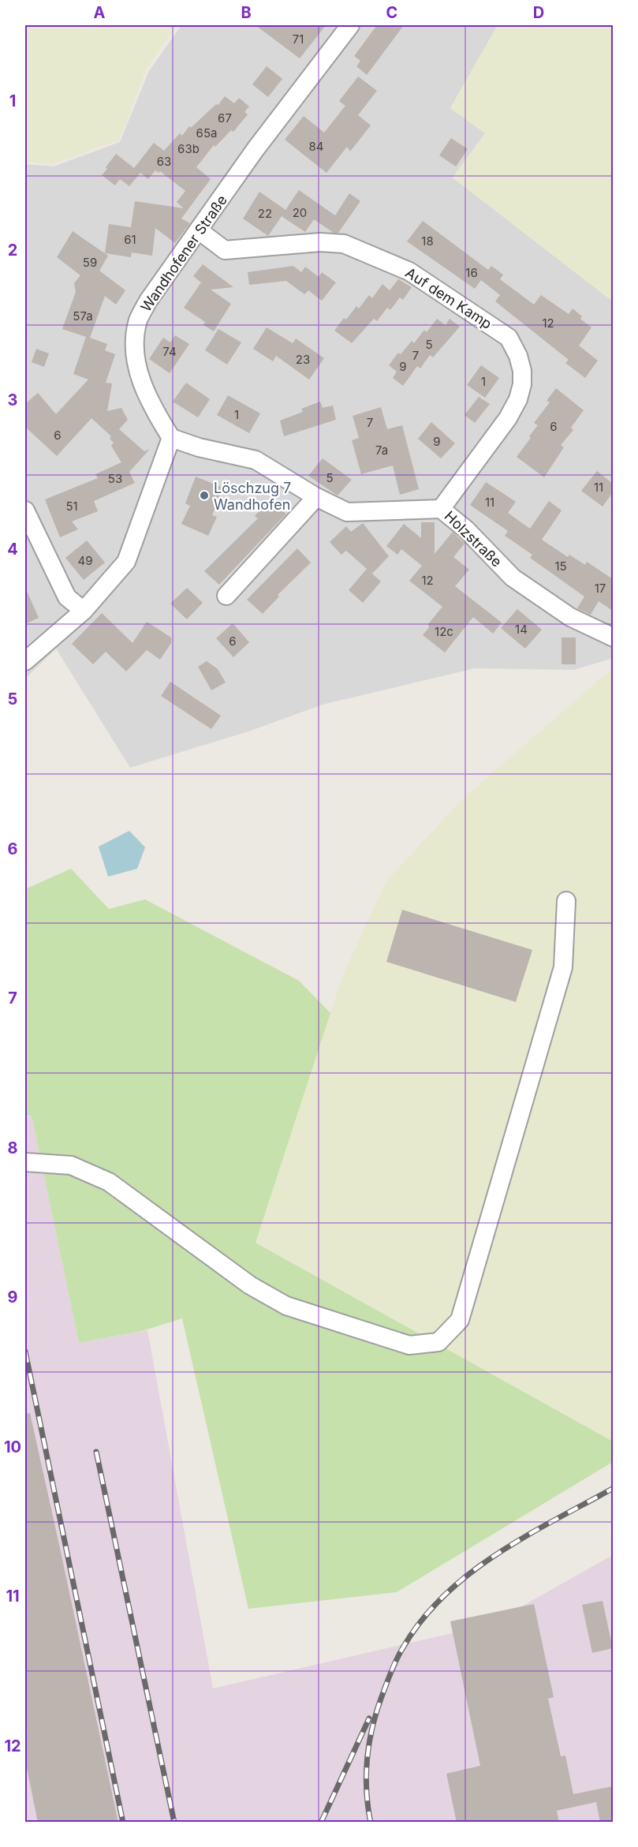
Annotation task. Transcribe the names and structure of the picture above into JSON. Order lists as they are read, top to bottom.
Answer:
{
  "streets": {
    "street": ["Wandhofener Straße", "Auf dem Kamp", "Holzstraße"]
  },
  "crossings": [
    ["Wandhofener Straße", "Auf dem Kamp"],
    ["Wandhofener Straße", "Holzstraße"],
    ["Auf dem Kamp", "Holzstraße"]
  ],
  "places": ["Löschzug 7 Wandhofen"],
  "house_numbers": [
    "71",
    "67",
    "65a",
    "84",
    "63b",
    "63",
    "20",
    "22",
    "61",
    "18",
    "59",
    "16",
    "57a",
    "12",
    "5",
    "74",
    "7",
    "23",
    "9",
    "1",
    "1",
    "7",
    "6",
    "6",
    "9",
    "7a",
    "5",
    "53",
    "11",
    "11",
    "51",
    "49",
    "15",
    "12",
    "17",
    "14",
    "12c",
    "6"
  ],
  "grid": {
    "columns": [
      "A",
      "B",
      "C",
      "D"
    ],
    "rows": [
      "1",
      "2",
      "3",
      "4",
      "5",
      "6",
      "7",
      "8",
      "9",
      "10",
      "11",
      "12"
    ]
  }
}
